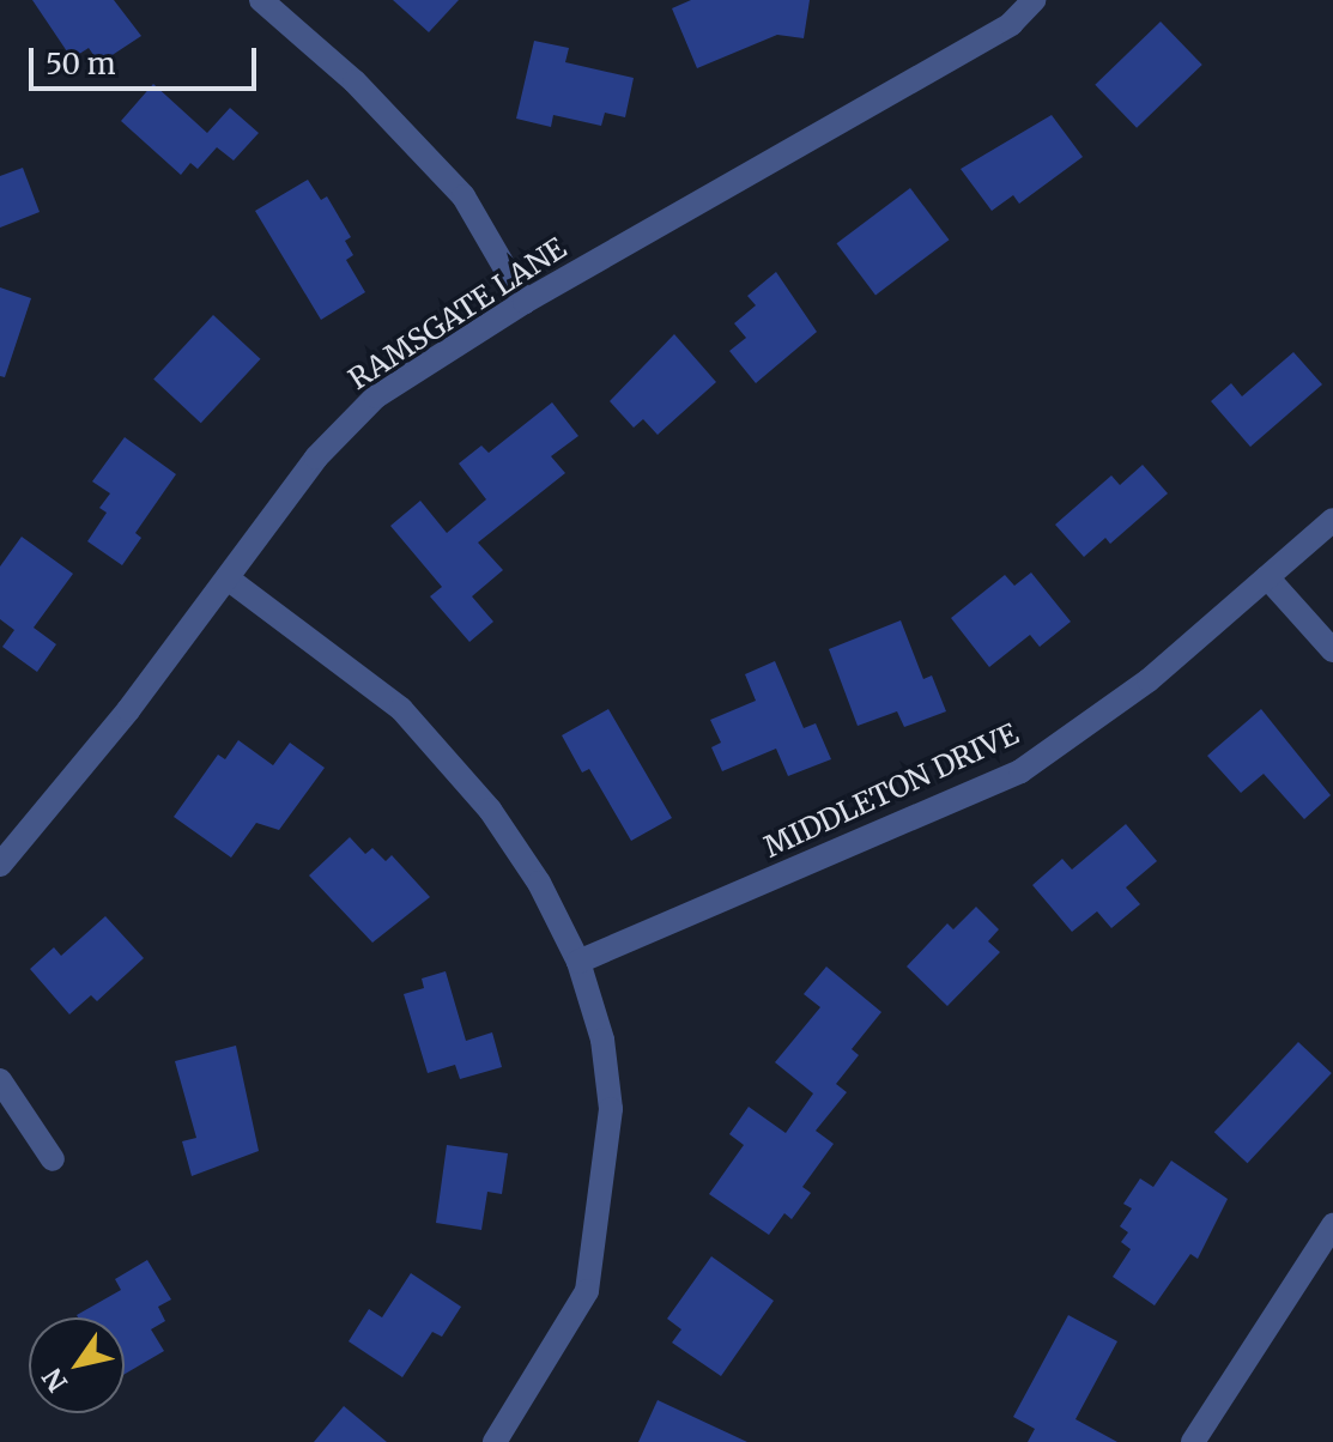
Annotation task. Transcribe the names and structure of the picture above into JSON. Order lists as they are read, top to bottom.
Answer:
{
  "streets": {
    "street": ["RAMSGATE LANE", "MIDDLETON DRIVE"]
  },
  "scale_bar": "50 m",
  "north": "bottom left"
}
